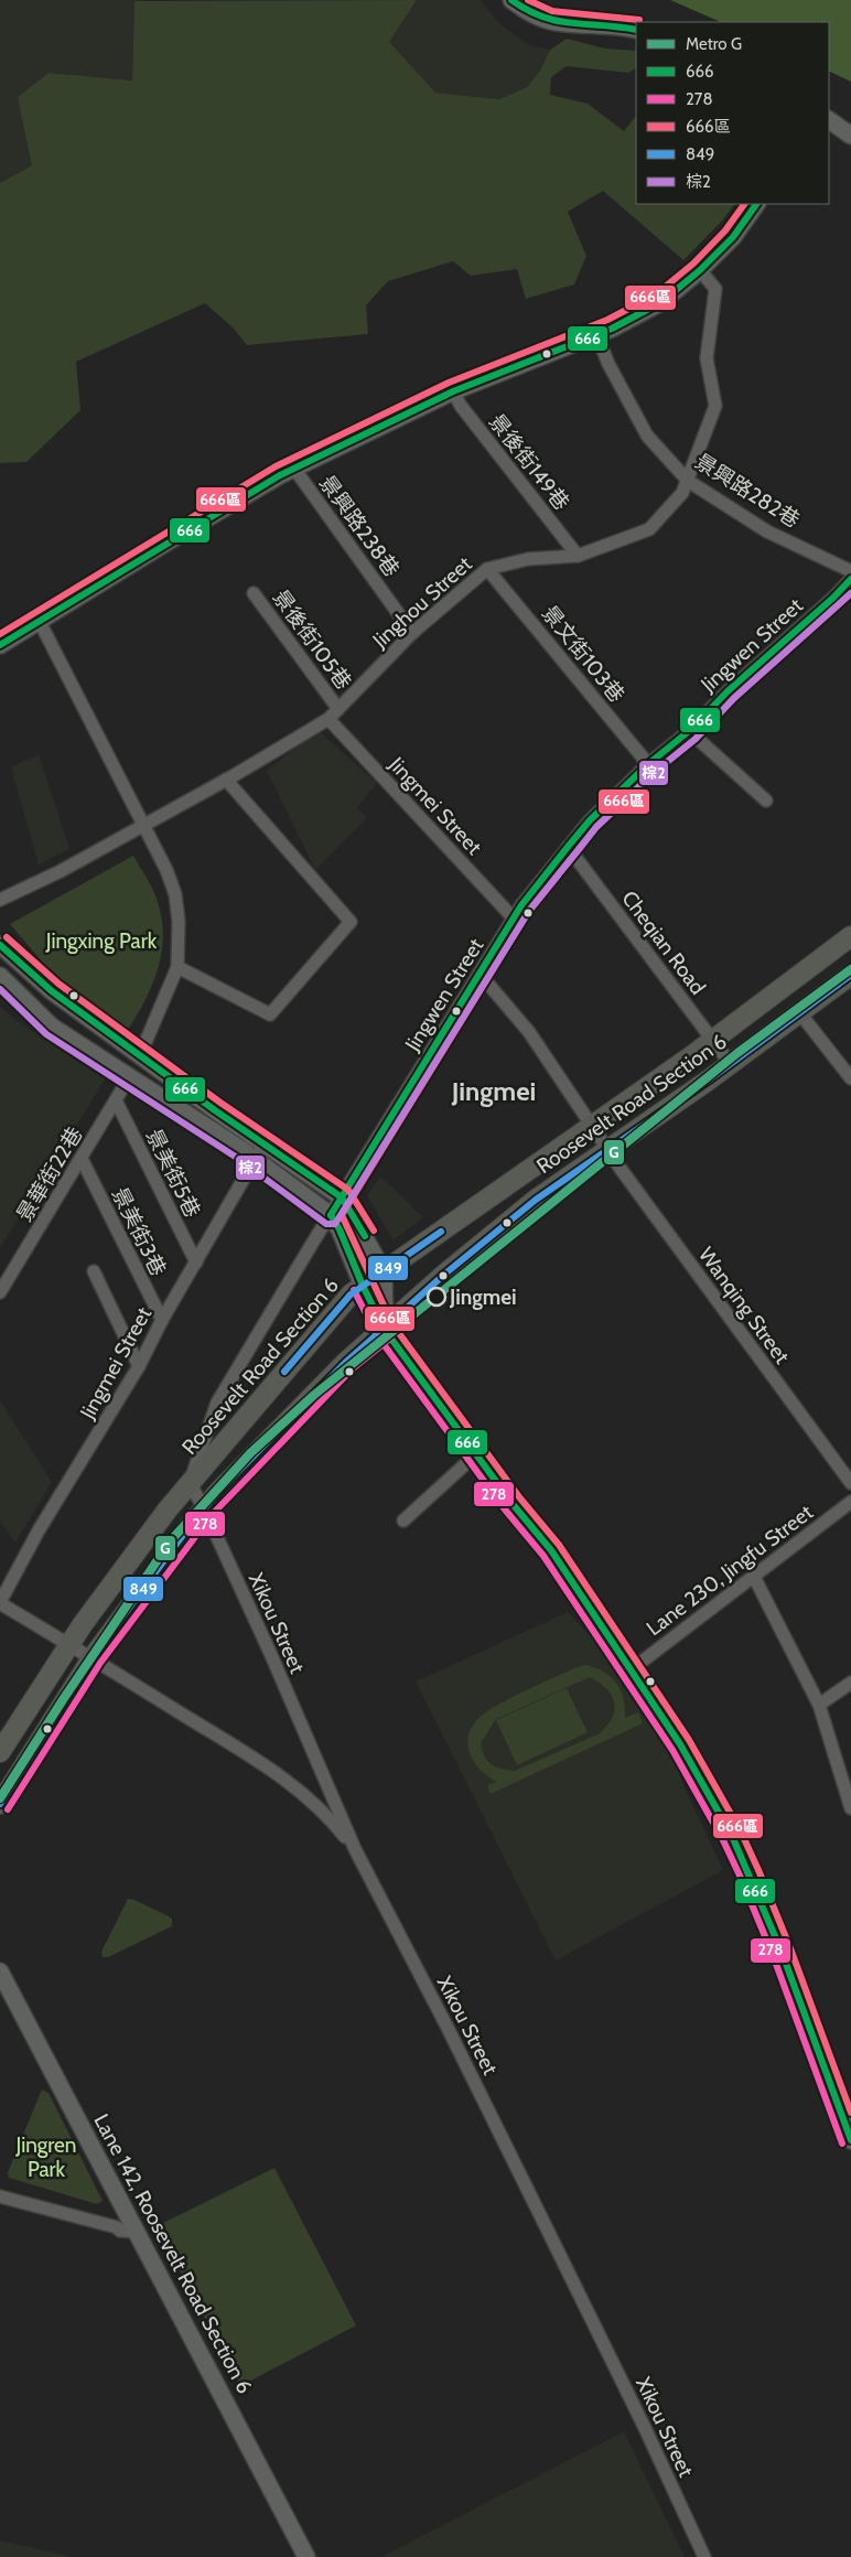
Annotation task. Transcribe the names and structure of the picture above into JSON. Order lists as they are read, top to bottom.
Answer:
{
  "streets": {
    "main road": ["Roosevelt Road Section 6"],
    "street": [
      "景後街149巷",
      "景興路282巷",
      "景興路238巷",
      "Jinghou Street",
      "景後街105巷",
      "Jingwen Street",
      "景文街103巷",
      "Jingmei Street",
      "Cheqian Road",
      "景美街5巷",
      "景華街22巷",
      "景美街3巷",
      "Wanqing Street",
      "Lane 230, Jingfu Street",
      "Xikou Street",
      "Lane 142, Roosevelt Road Section 6"
    ]
  },
  "crossings": [
    ["景後街149巷", "Jinghou Street"],
    ["景興路282巷", "Jinghou Street"],
    ["景興路238巷", "Jinghou Street"],
    ["Jinghou Street", "景後街105巷"],
    ["Jinghou Street", "景文街103巷"],
    ["Jinghou Street", "Jingmei Street"],
    ["Jingwen Street", "景文街103巷"],
    ["Jingwen Street", "Jingmei Street"],
    ["Jingwen Street", "Cheqian Road"],
    ["Jingwen Street", "Roosevelt Road Section 6"],
    ["Jingwen Street", "Wanqing Street"],
    ["Jingmei Street", "景美街5巷"],
    ["Jingmei Street", "景美街3巷"],
    ["Cheqian Road", "Roosevelt Road Section 6"],
    ["Roosevelt Road Section 6", "Wanqing Street"],
    ["Roosevelt Road Section 6", "Xikou Street"],
    ["景美街5巷", "景華街22巷"],
    ["景華街22巷", "景美街3巷"]
  ],
  "districts": ["Jingmei"],
  "parks": ["Jingxing Park", "Jingren Park"],
  "places": ["Jingmei"],
  "lines": [
    "transit line 666",
    "transit line 666區",
    "transit line 棕2",
    "metro line G",
    "transit line 849",
    "transit line 278"
  ],
  "legend": [
    "Metro G",
    "666",
    "278",
    "666區",
    "849",
    "棕2"
  ]
}
